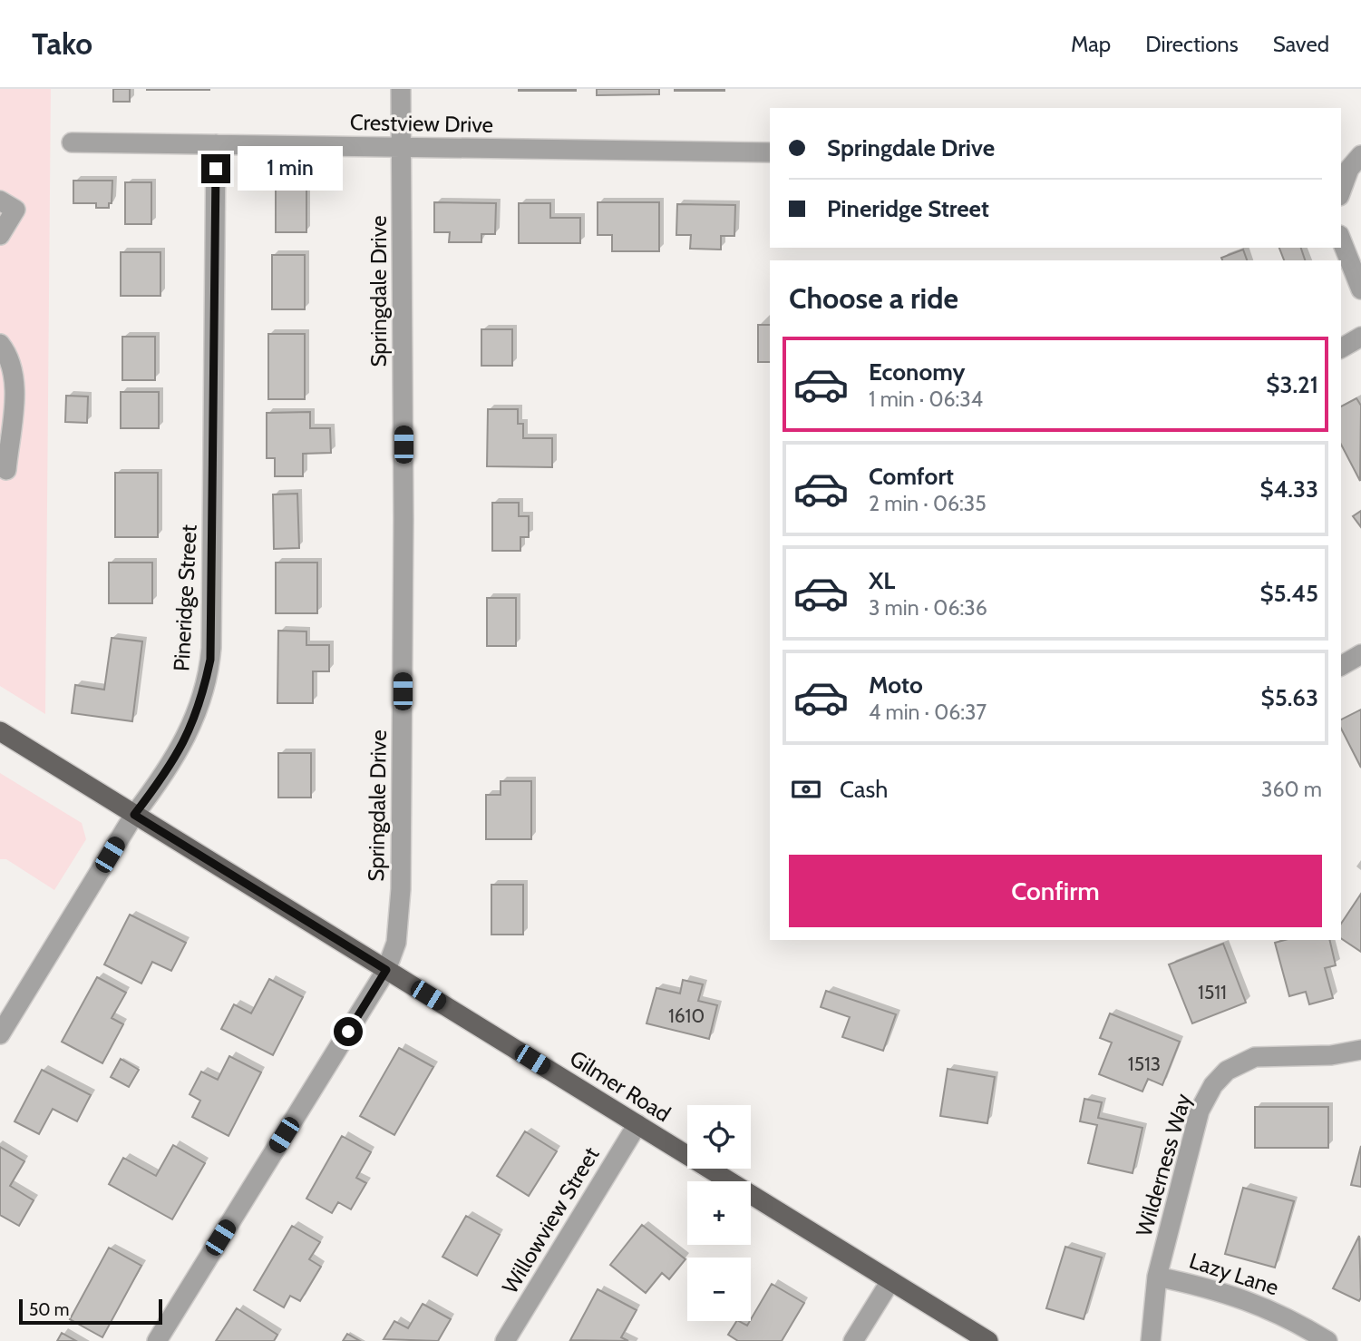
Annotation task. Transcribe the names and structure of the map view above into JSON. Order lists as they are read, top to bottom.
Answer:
{
  "streets": {
    "main road": ["Gilmer Road"],
    "street": [
      "Crestview Drive",
      "Springdale Drive",
      "Pineridge Street",
      "Wilderness Way",
      "Willowview Street",
      "Lazy Lane"
    ]
  },
  "crossings": [
    ["Crestview Drive", "Springdale Drive"],
    ["Crestview Drive", "Pineridge Street"],
    ["Springdale Drive", "Gilmer Road"],
    ["Pineridge Street", "Gilmer Road"],
    ["Gilmer Road", "Willowview Street"],
    ["Wilderness Way", "Lazy Lane"]
  ],
  "house_numbers": ["1511", "1610", "1513"],
  "scale_bar": "50 m",
  "page": {
    "header": "Tako",
    "nav": ["Map", "Directions", "Saved"],
    "banner": ["Springdale Drive", "Pineridge Street"],
    "bubble": "1 min",
    "heading": "Choose a ride",
    "list": [
      {
        "name": "Economy",
        "note": "1 min · 06:34",
        "value": "$3.21"
      },
      {
        "name": "Comfort",
        "note": "2 min · 06:35",
        "value": "$4.33"
      },
      {
        "name": "XL",
        "note": "3 min · 06:36",
        "value": "$5.45"
      },
      {
        "name": "Moto",
        "note": "4 min · 06:37",
        "value": "$5.63"
      }
    ],
    "pay": ["Cash", "360 m"],
    "buttons": "Confirm",
    "map_buttons": ["+", "−"],
    "scale": "50 m"
  }
}
